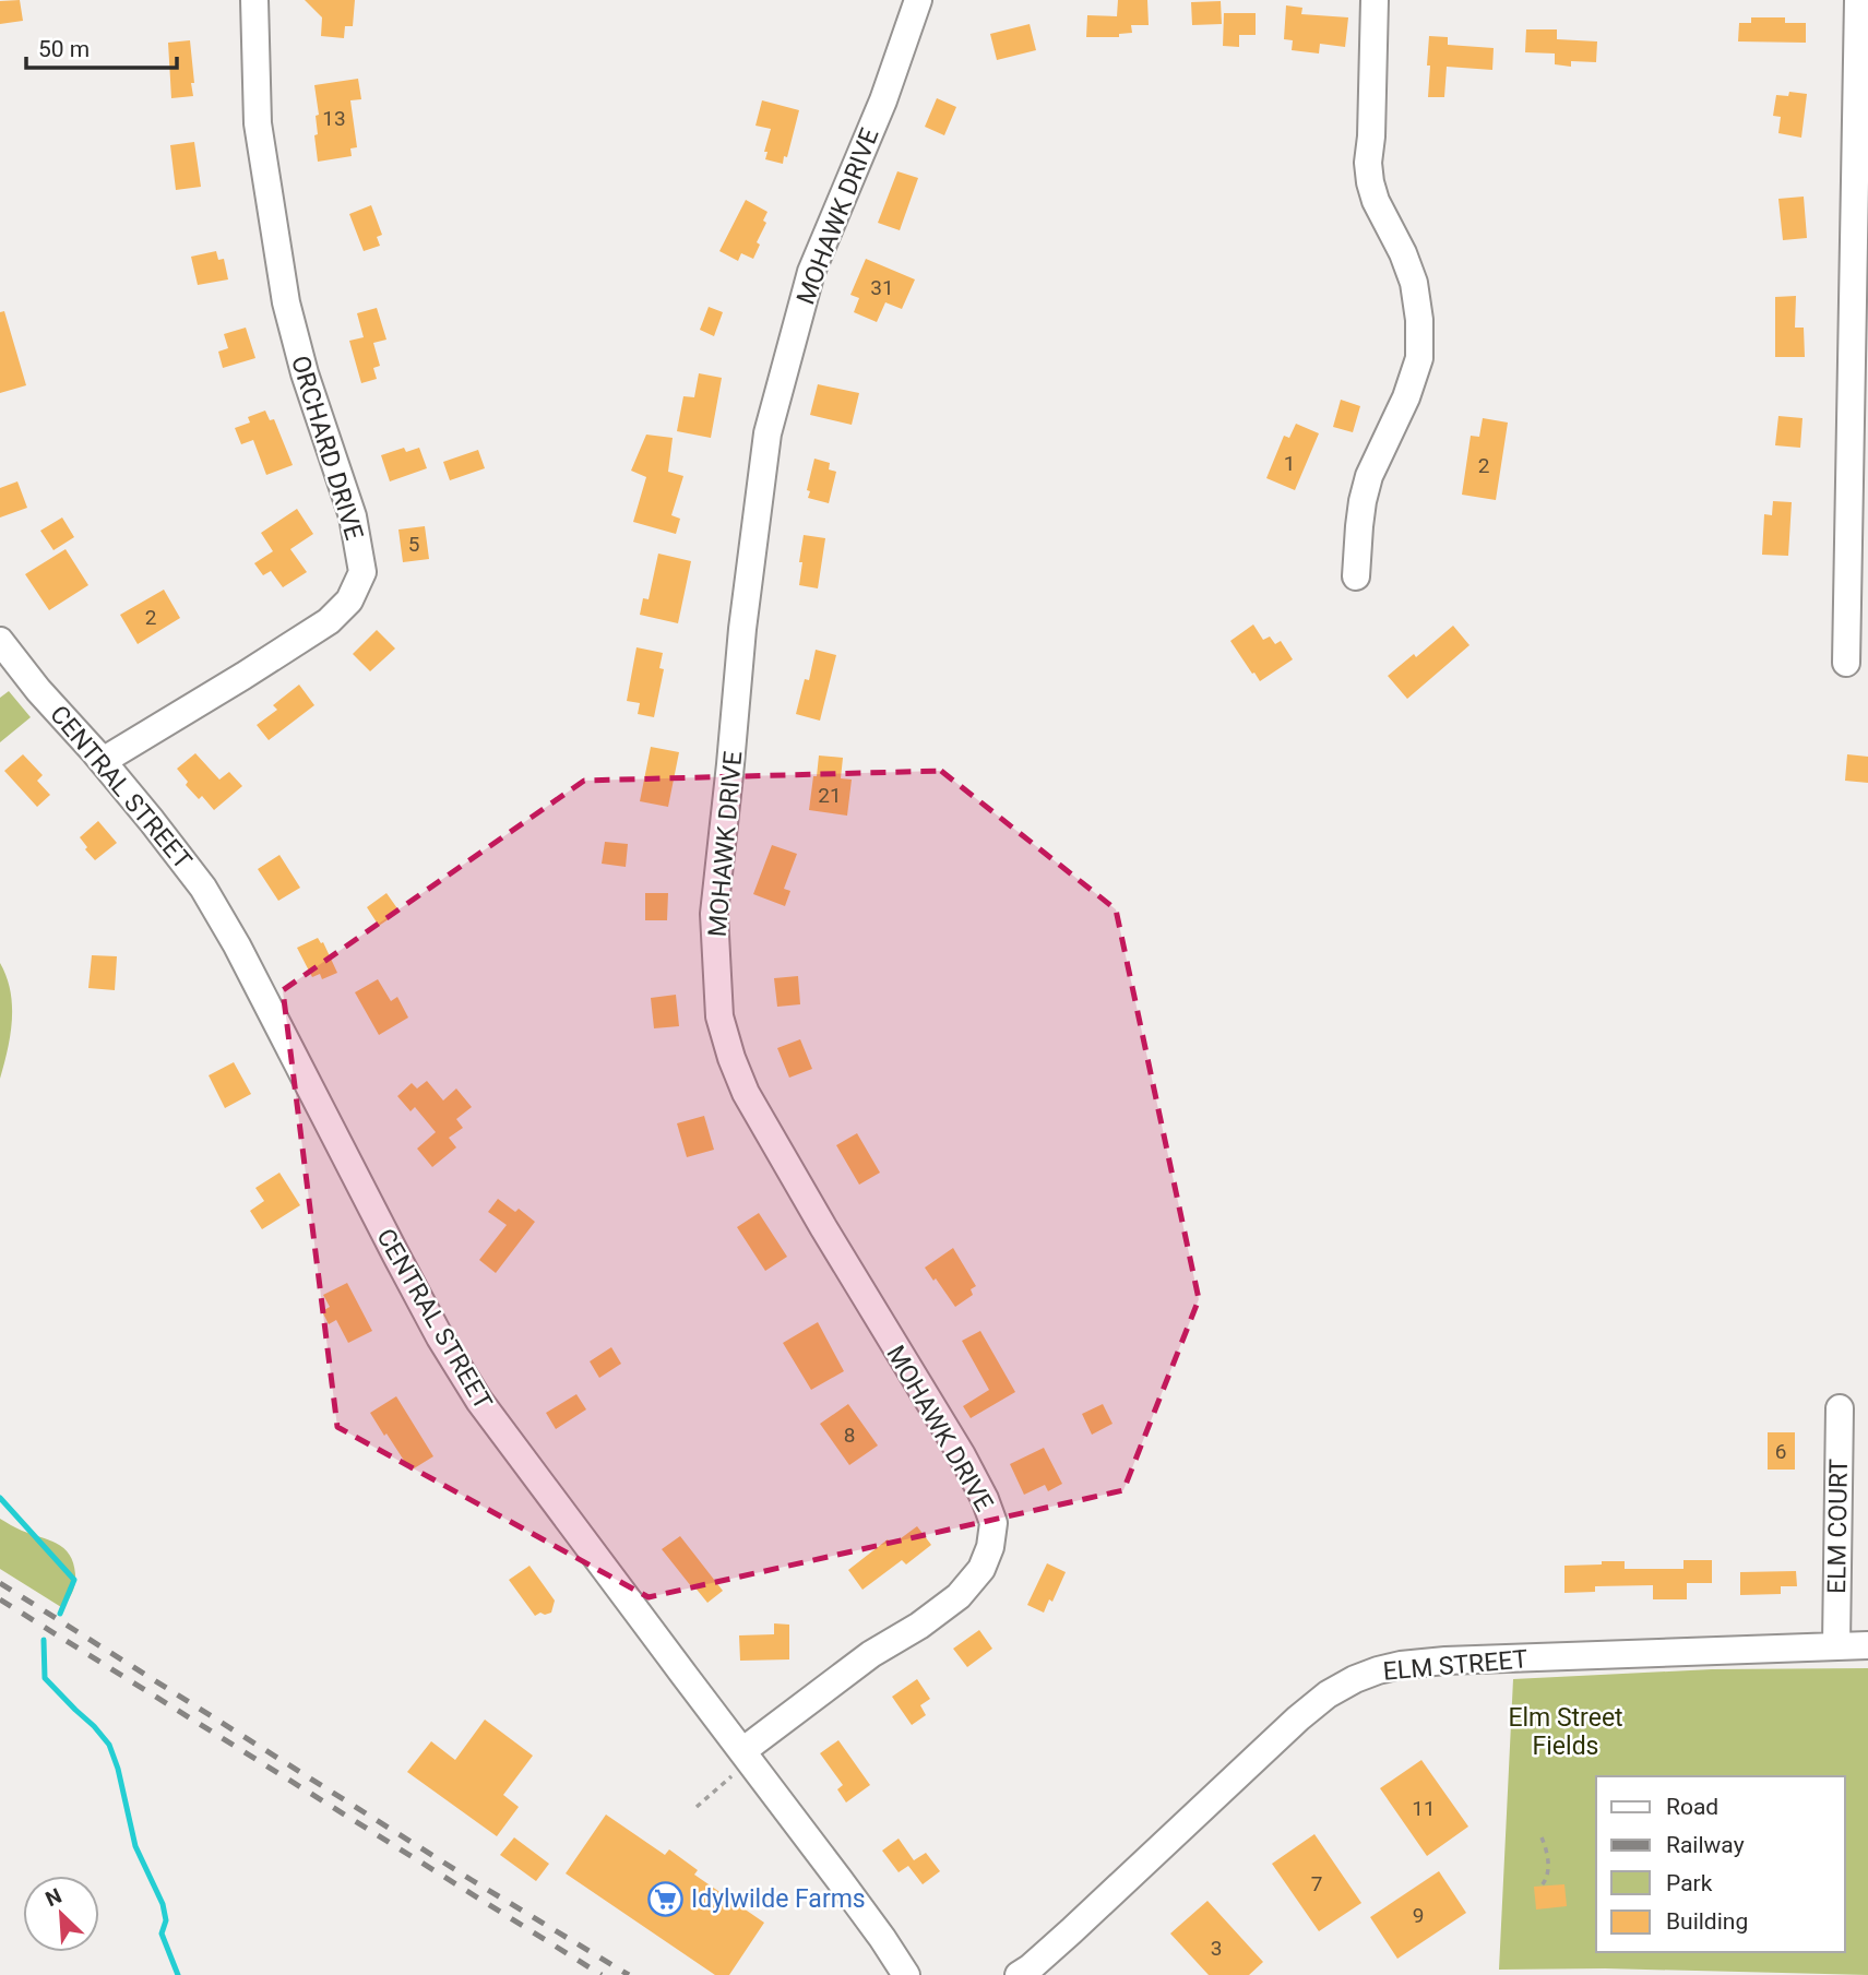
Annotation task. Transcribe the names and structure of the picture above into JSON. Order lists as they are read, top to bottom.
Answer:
{
  "streets": {
    "street": [
      "MOHAWK DRIVE",
      "ORCHARD DRIVE",
      "CENTRAL STREET",
      "ELM COURT",
      "ELM STREET"
    ]
  },
  "crossings": [
    ["MOHAWK DRIVE", "CENTRAL STREET"],
    ["ORCHARD DRIVE", "CENTRAL STREET"],
    ["ELM COURT", "ELM STREET"]
  ],
  "parks": ["Elm Street Fields"],
  "places": {
    "supermarket": ["Idylwilde Farms"]
  },
  "house_numbers": [
    "13",
    "31",
    "1",
    "2",
    "5",
    "2",
    "21",
    "8",
    "6",
    "11",
    "7",
    "9",
    "3"
  ],
  "legend": [
    "Road",
    "Railway",
    "Park",
    "Building"
  ],
  "scale_bar": "50 m",
  "north": "top left"
}
